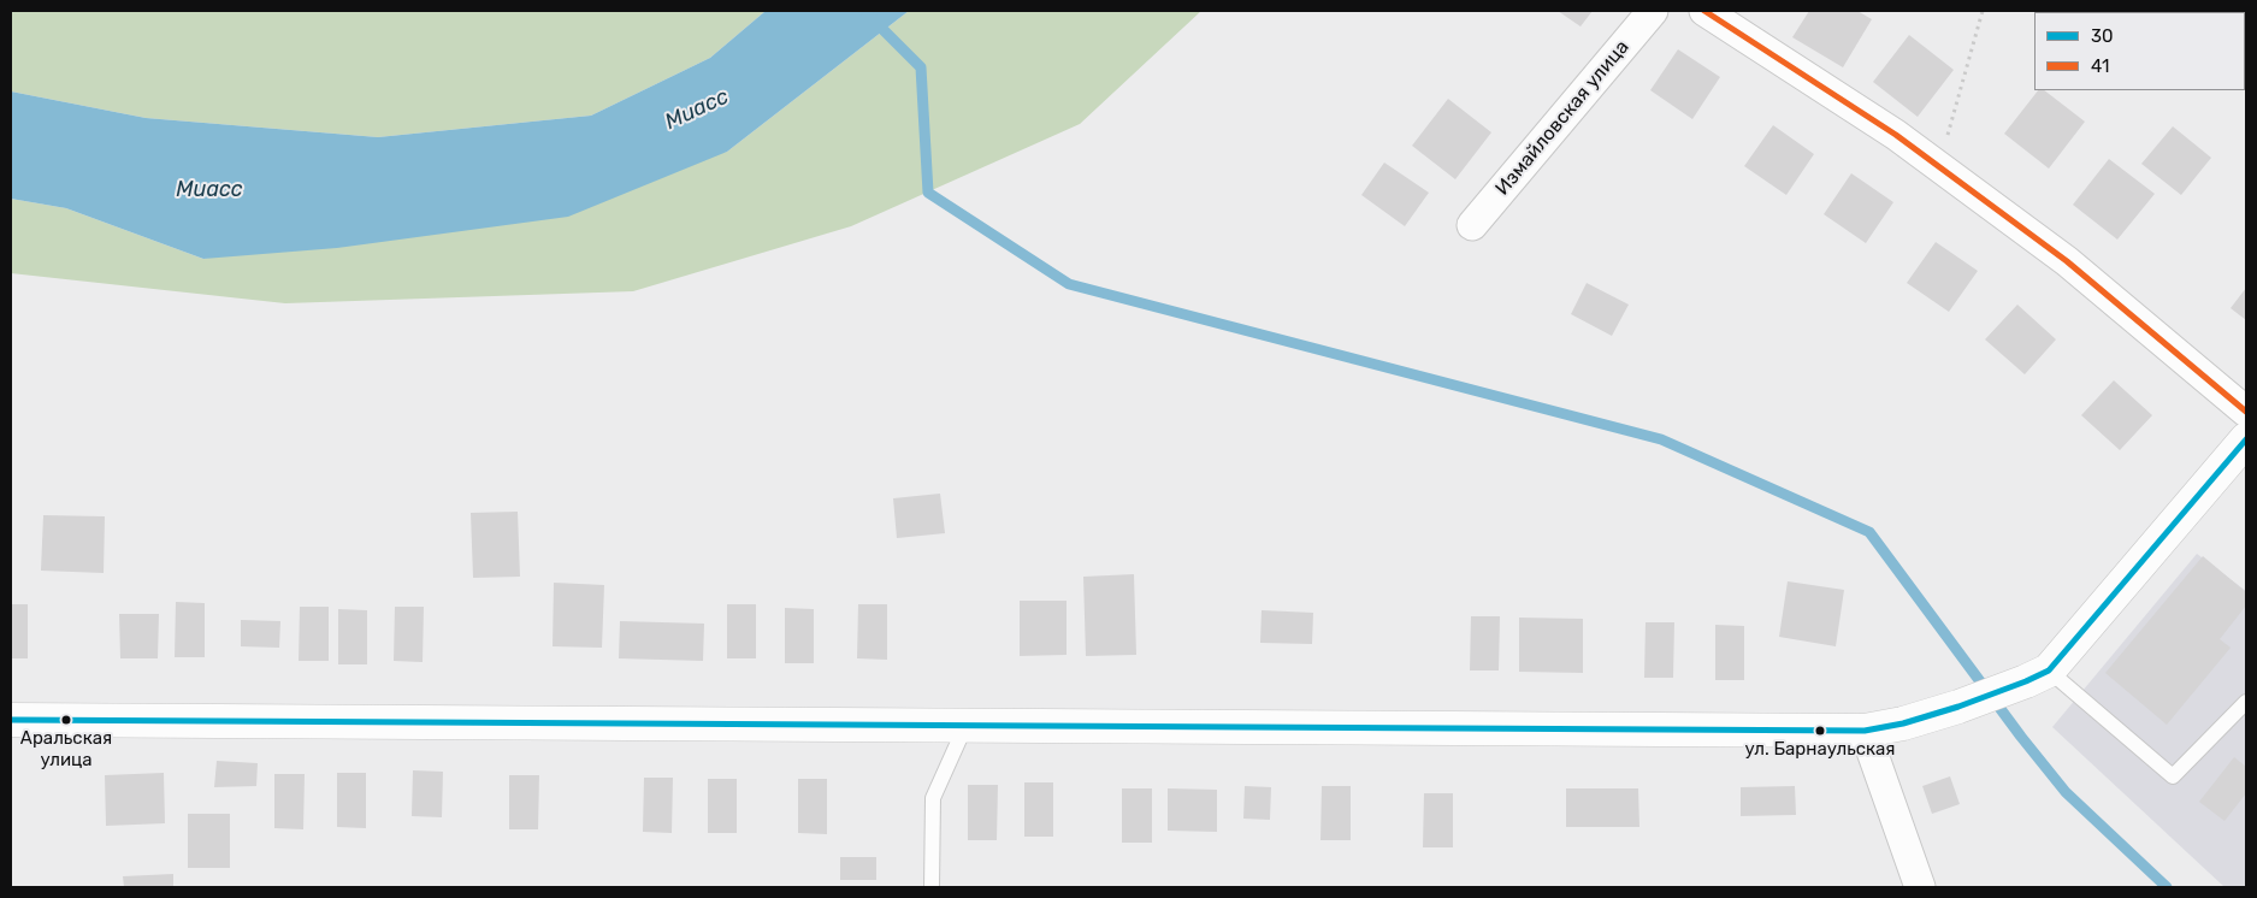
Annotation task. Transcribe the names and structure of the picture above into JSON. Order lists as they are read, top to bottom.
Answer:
{
  "streets": {
    "street": ["Измайловская улица"]
  },
  "water": ["Миасс"],
  "places": ["Аральская улица", "ул. Барнаульская"],
  "lines": ["transit line 41", "transit line 30"],
  "legend": ["30", "41"]
}
